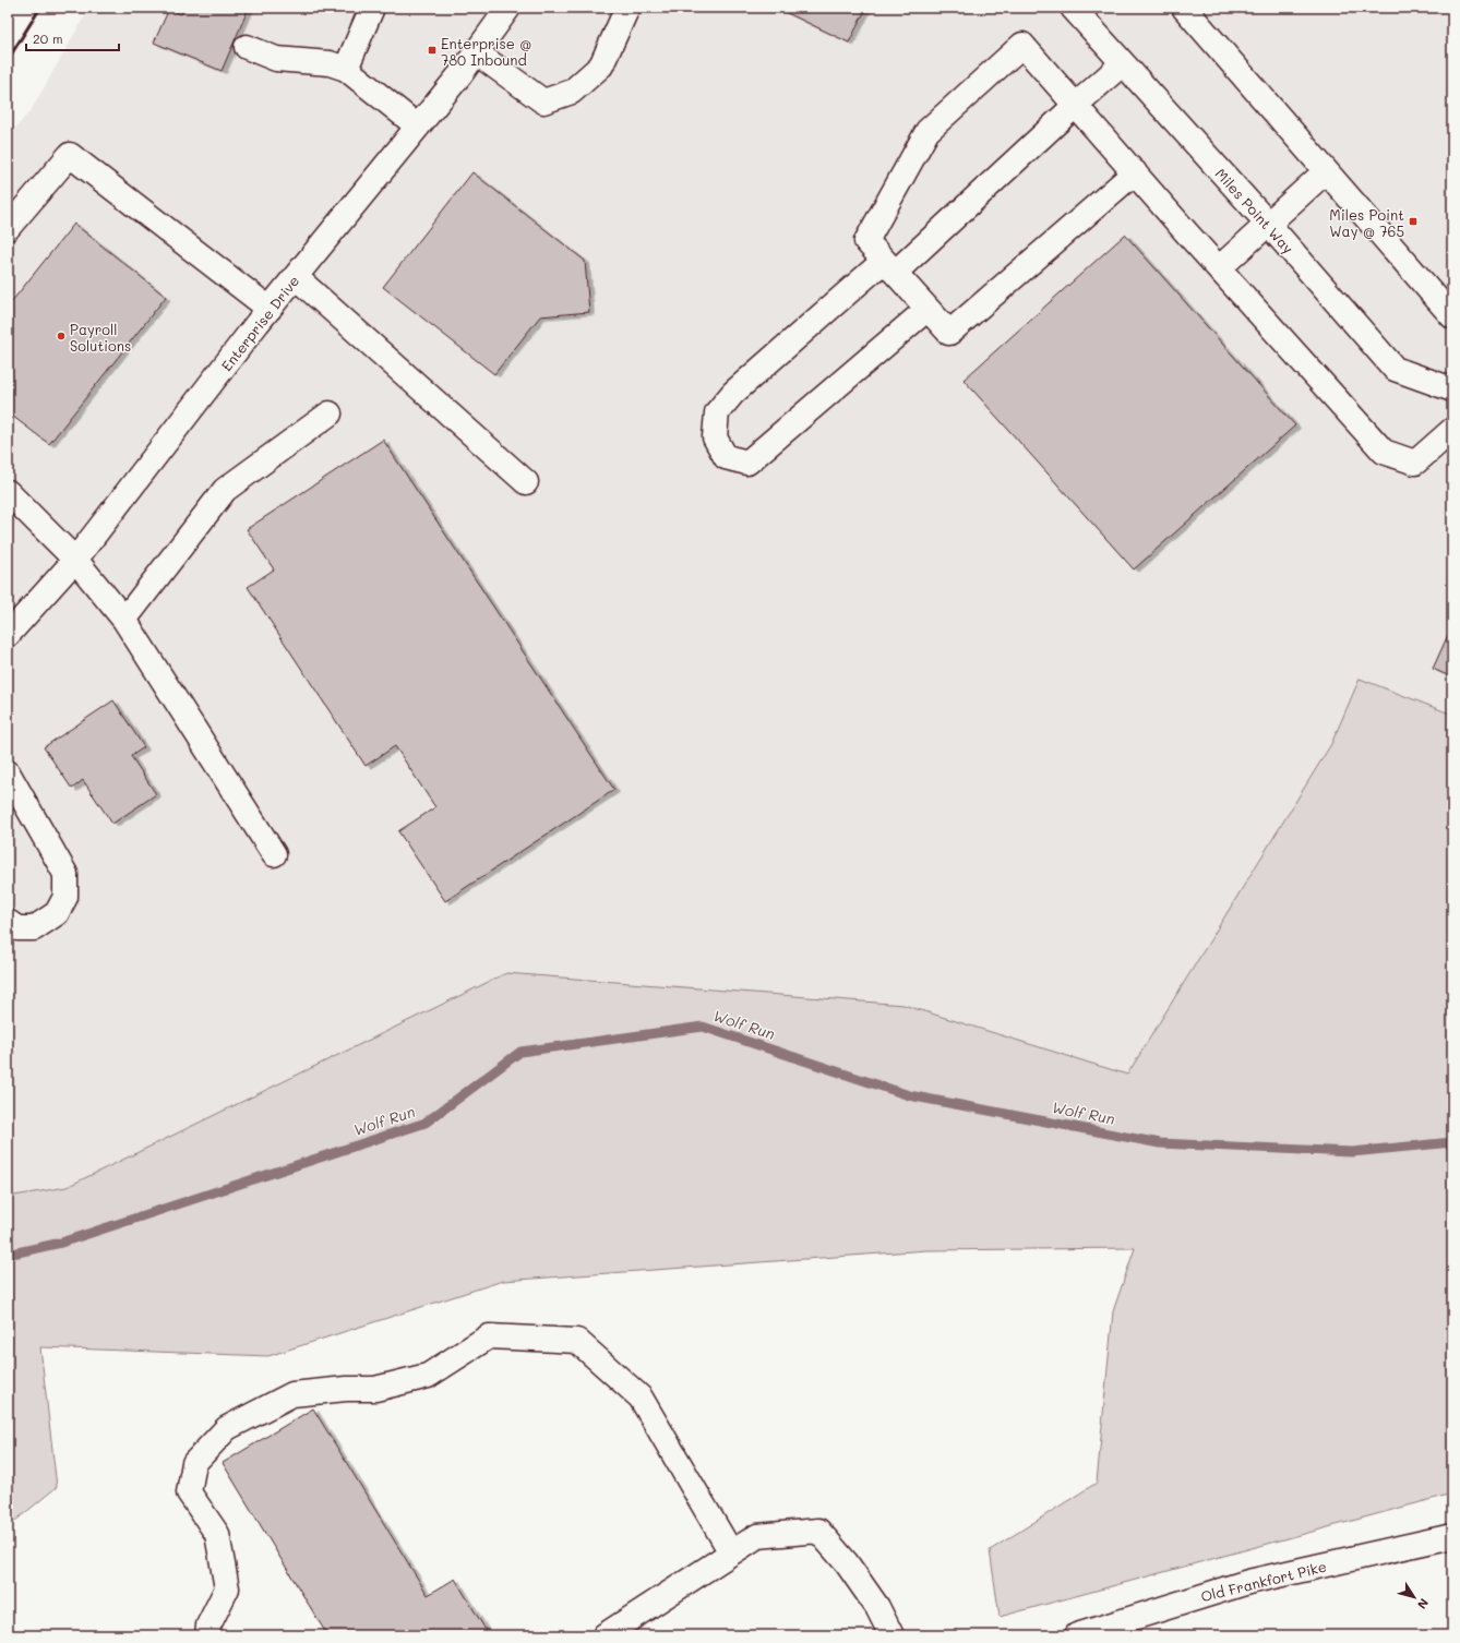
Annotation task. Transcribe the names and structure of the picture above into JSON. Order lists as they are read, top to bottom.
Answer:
{
  "streets": {
    "street": ["Miles Point Way", "Enterprise Drive", "Old Frankfort Pike"]
  },
  "water": ["Wolf Run"],
  "places": {
    "transit": ["Enterprise @ 780 Inbound", "Miles Point Way @ 765"],
    "other": ["Payroll Solutions"]
  },
  "scale_bar": "20 m",
  "north": "bottom right"
}
